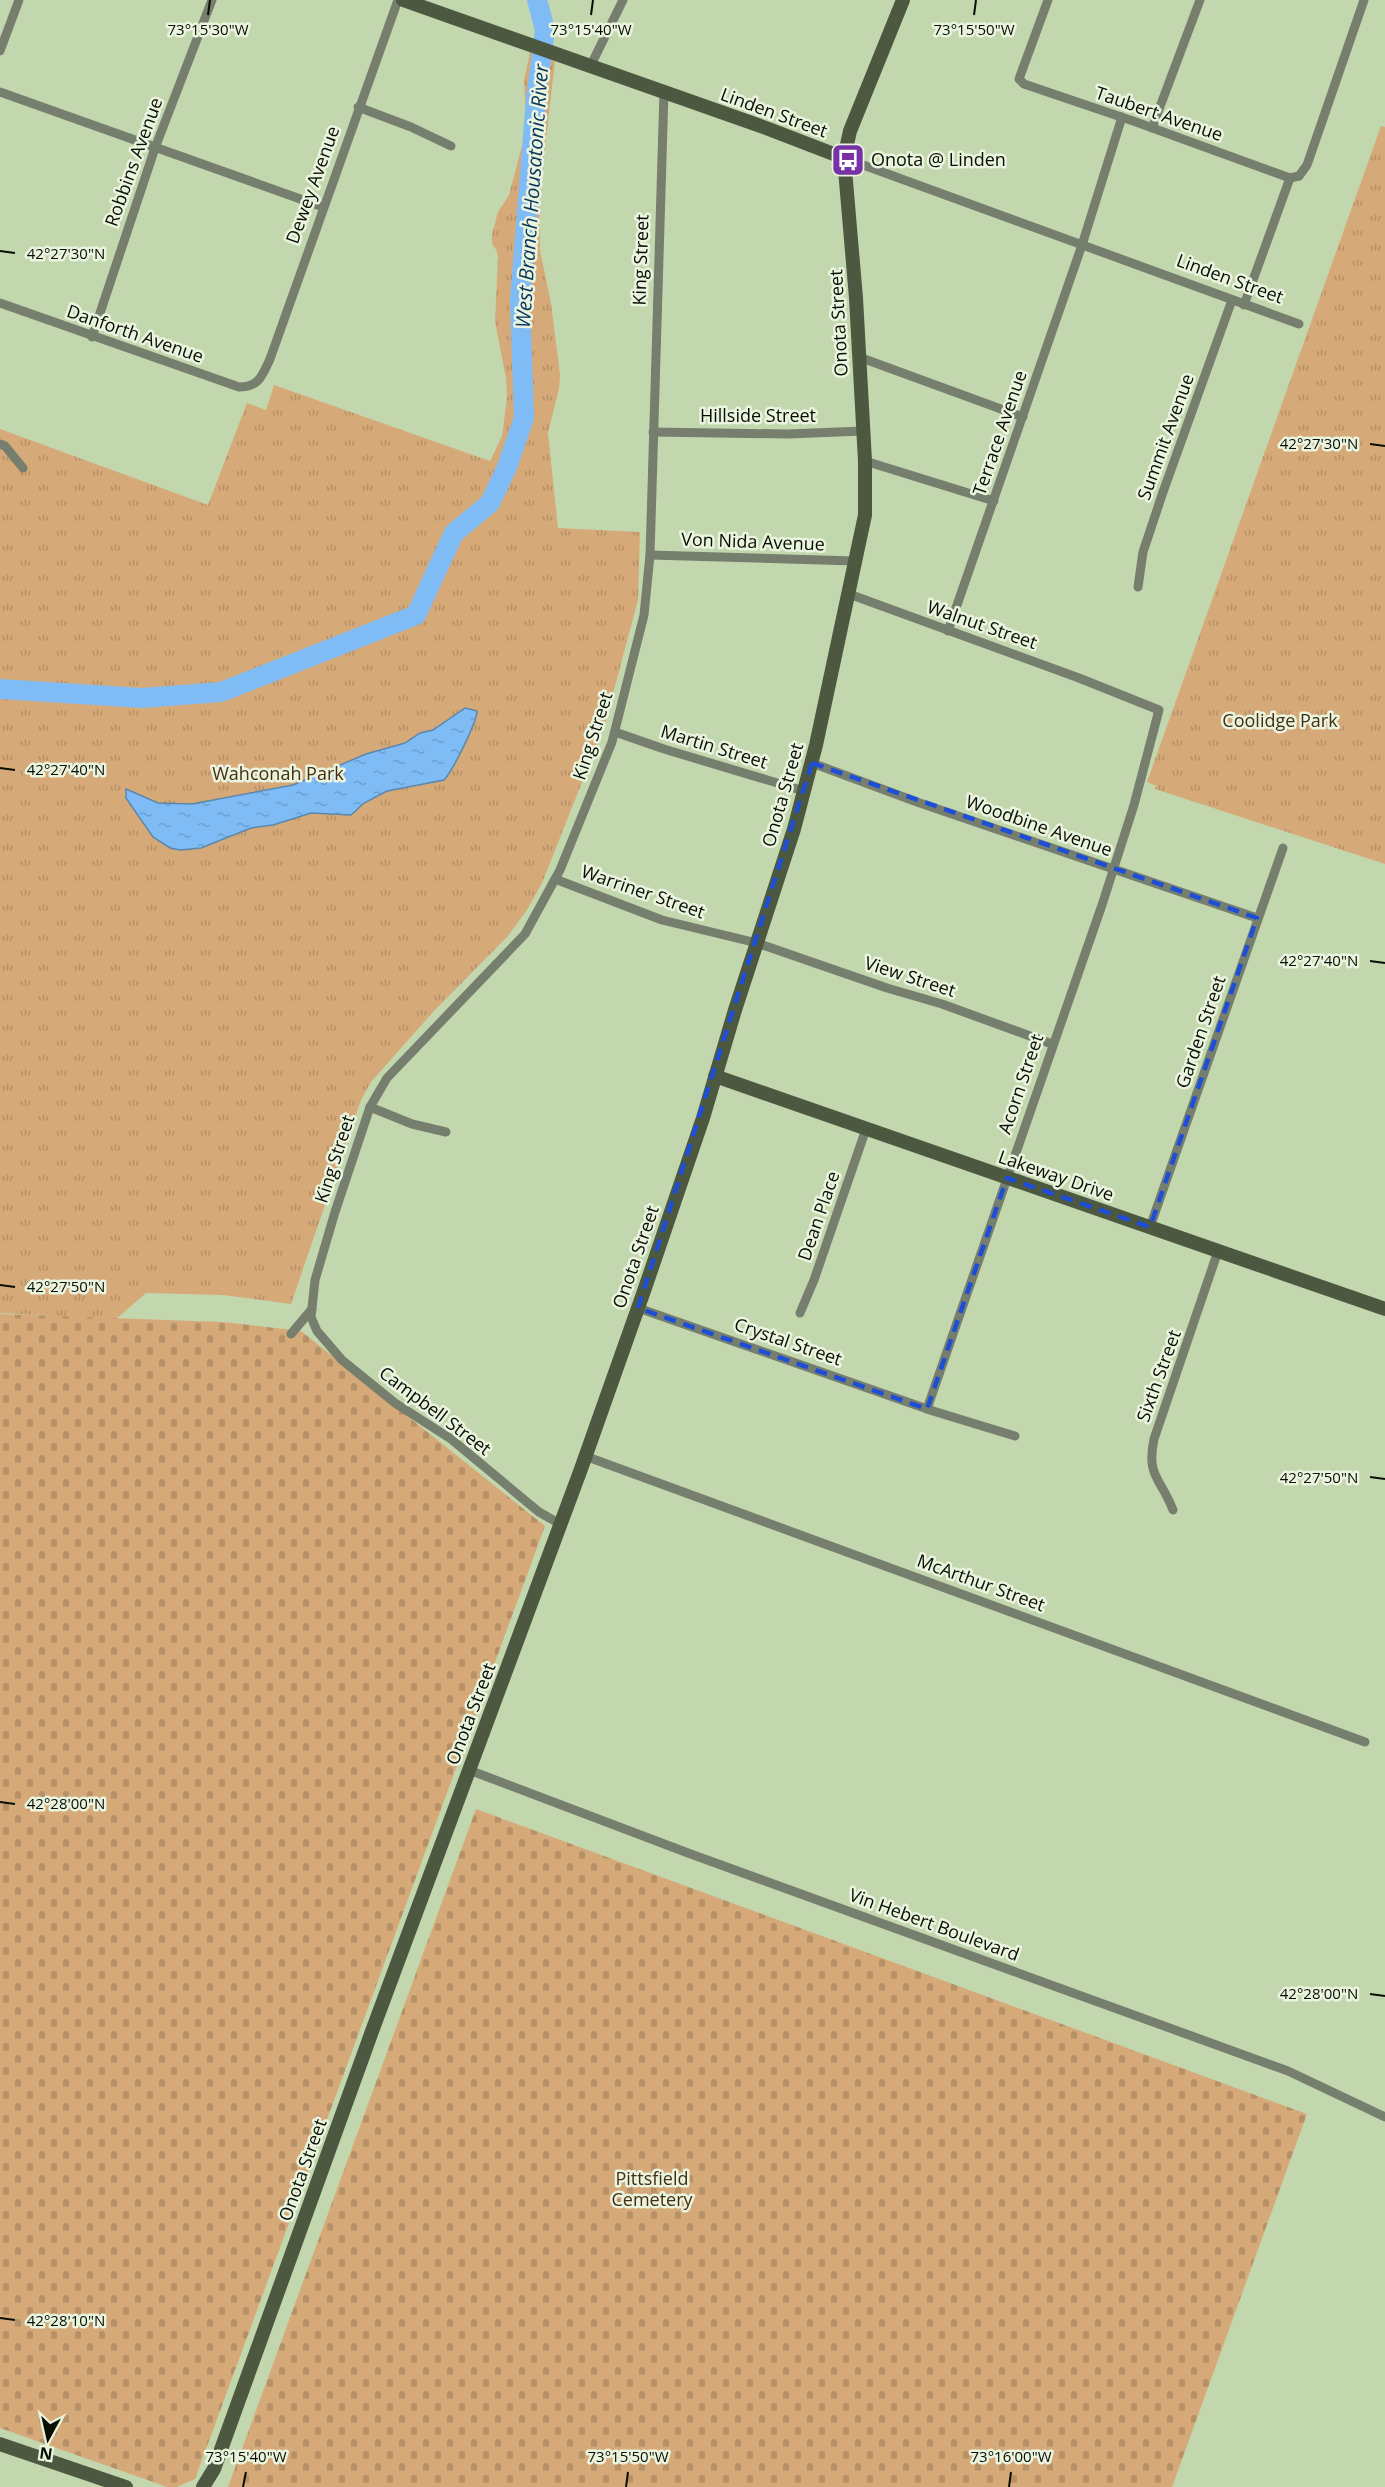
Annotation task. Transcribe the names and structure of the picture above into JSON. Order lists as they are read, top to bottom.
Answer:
{
  "streets": {
    "street": [
      "Linden Street",
      "Taubert Avenue",
      "Robbins Avenue",
      "Dewey Avenue",
      "King Street",
      "Onota Street",
      "Danforth Avenue",
      "Hillside Street",
      "Terrace Avenue",
      "Summit Avenue",
      "Von Nida Avenue",
      "Walnut Street",
      "Martin Street",
      "Woodbine Avenue",
      "Warriner Street",
      "View Street",
      "Garden Street",
      "Acorn Street",
      "Lakeway Drive",
      "Dean Place",
      "Crystal Street",
      "Sixth Street",
      "Campbell Street",
      "McArthur Street",
      "Vin Hebert Boulevard"
    ]
  },
  "crossings": [
    ["Linden Street", "King Street"],
    ["Linden Street", "Onota Street"],
    ["Linden Street", "Terrace Avenue"],
    ["Linden Street", "Summit Avenue"],
    ["Taubert Avenue", "Terrace Avenue"],
    ["Robbins Avenue", "Danforth Avenue"],
    ["Dewey Avenue", "Danforth Avenue"],
    ["King Street", "Hillside Street"],
    ["King Street", "Von Nida Avenue"],
    ["King Street", "Martin Street"],
    ["King Street", "Warriner Street"],
    ["King Street", "Campbell Street"],
    ["Onota Street", "Hillside Street"],
    ["Onota Street", "Von Nida Avenue"],
    ["Onota Street", "Walnut Street"],
    ["Onota Street", "Martin Street"],
    ["Onota Street", "Woodbine Avenue"],
    ["Onota Street", "Warriner Street"],
    ["Onota Street", "View Street"],
    ["Onota Street", "Lakeway Drive"],
    ["Onota Street", "Crystal Street"],
    ["Onota Street", "Campbell Street"],
    ["Onota Street", "McArthur Street"],
    ["Onota Street", "Vin Hebert Boulevard"],
    ["Terrace Avenue", "Walnut Street"],
    ["Walnut Street", "Acorn Street"],
    ["Woodbine Avenue", "Garden Street"],
    ["Woodbine Avenue", "Acorn Street"],
    ["Warriner Street", "View Street"],
    ["View Street", "Acorn Street"],
    ["Garden Street", "Lakeway Drive"],
    ["Acorn Street", "Lakeway Drive"],
    ["Acorn Street", "Crystal Street"],
    ["Lakeway Drive", "Dean Place"],
    ["Lakeway Drive", "Sixth Street"]
  ],
  "water": ["West Branch Housatonic River"],
  "parks": ["Coolidge Park", "Wahconah Park", "Pittsfield Cemetery"],
  "places": {
    "bus stop": ["Onota @ Linden"]
  },
  "north": "bottom",
  "coordinates": [
    "73°15'30\"W",
    "73°15'40\"W",
    "73°15'50\"W",
    "42°27'30\"N",
    "42°27'40\"N",
    "42°27'50\"N",
    "42°28'00\"N",
    "42°28'10\"N",
    "73°16'00\"W"
  ]
}
